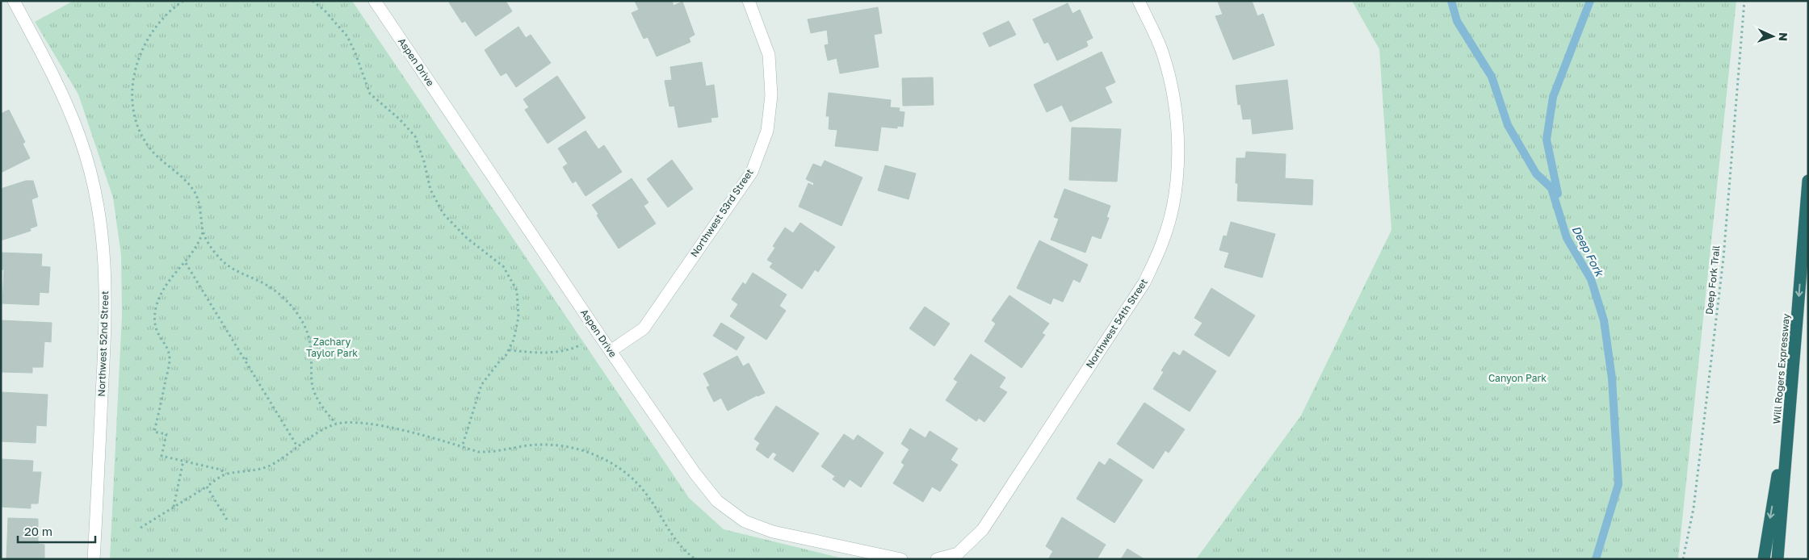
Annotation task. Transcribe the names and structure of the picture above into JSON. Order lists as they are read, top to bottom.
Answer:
{
  "streets": {
    "highway": ["Will Rogers Expressway"],
    "street": [
      "Aspen Drive",
      "Northwest 53rd Street",
      "Northwest 54th Street",
      "Northwest 52nd Street"
    ],
    "path": ["Deep Fork Trail"]
  },
  "crossings": [
    ["Aspen Drive", "Northwest 53rd Street"]
  ],
  "one_way": ["Will Rogers Expressway"],
  "water": ["Deep Fork"],
  "parks": ["Zachary Taylor Park", "Canyon Park"],
  "scale_bar": "20 m",
  "north": "right"
}
